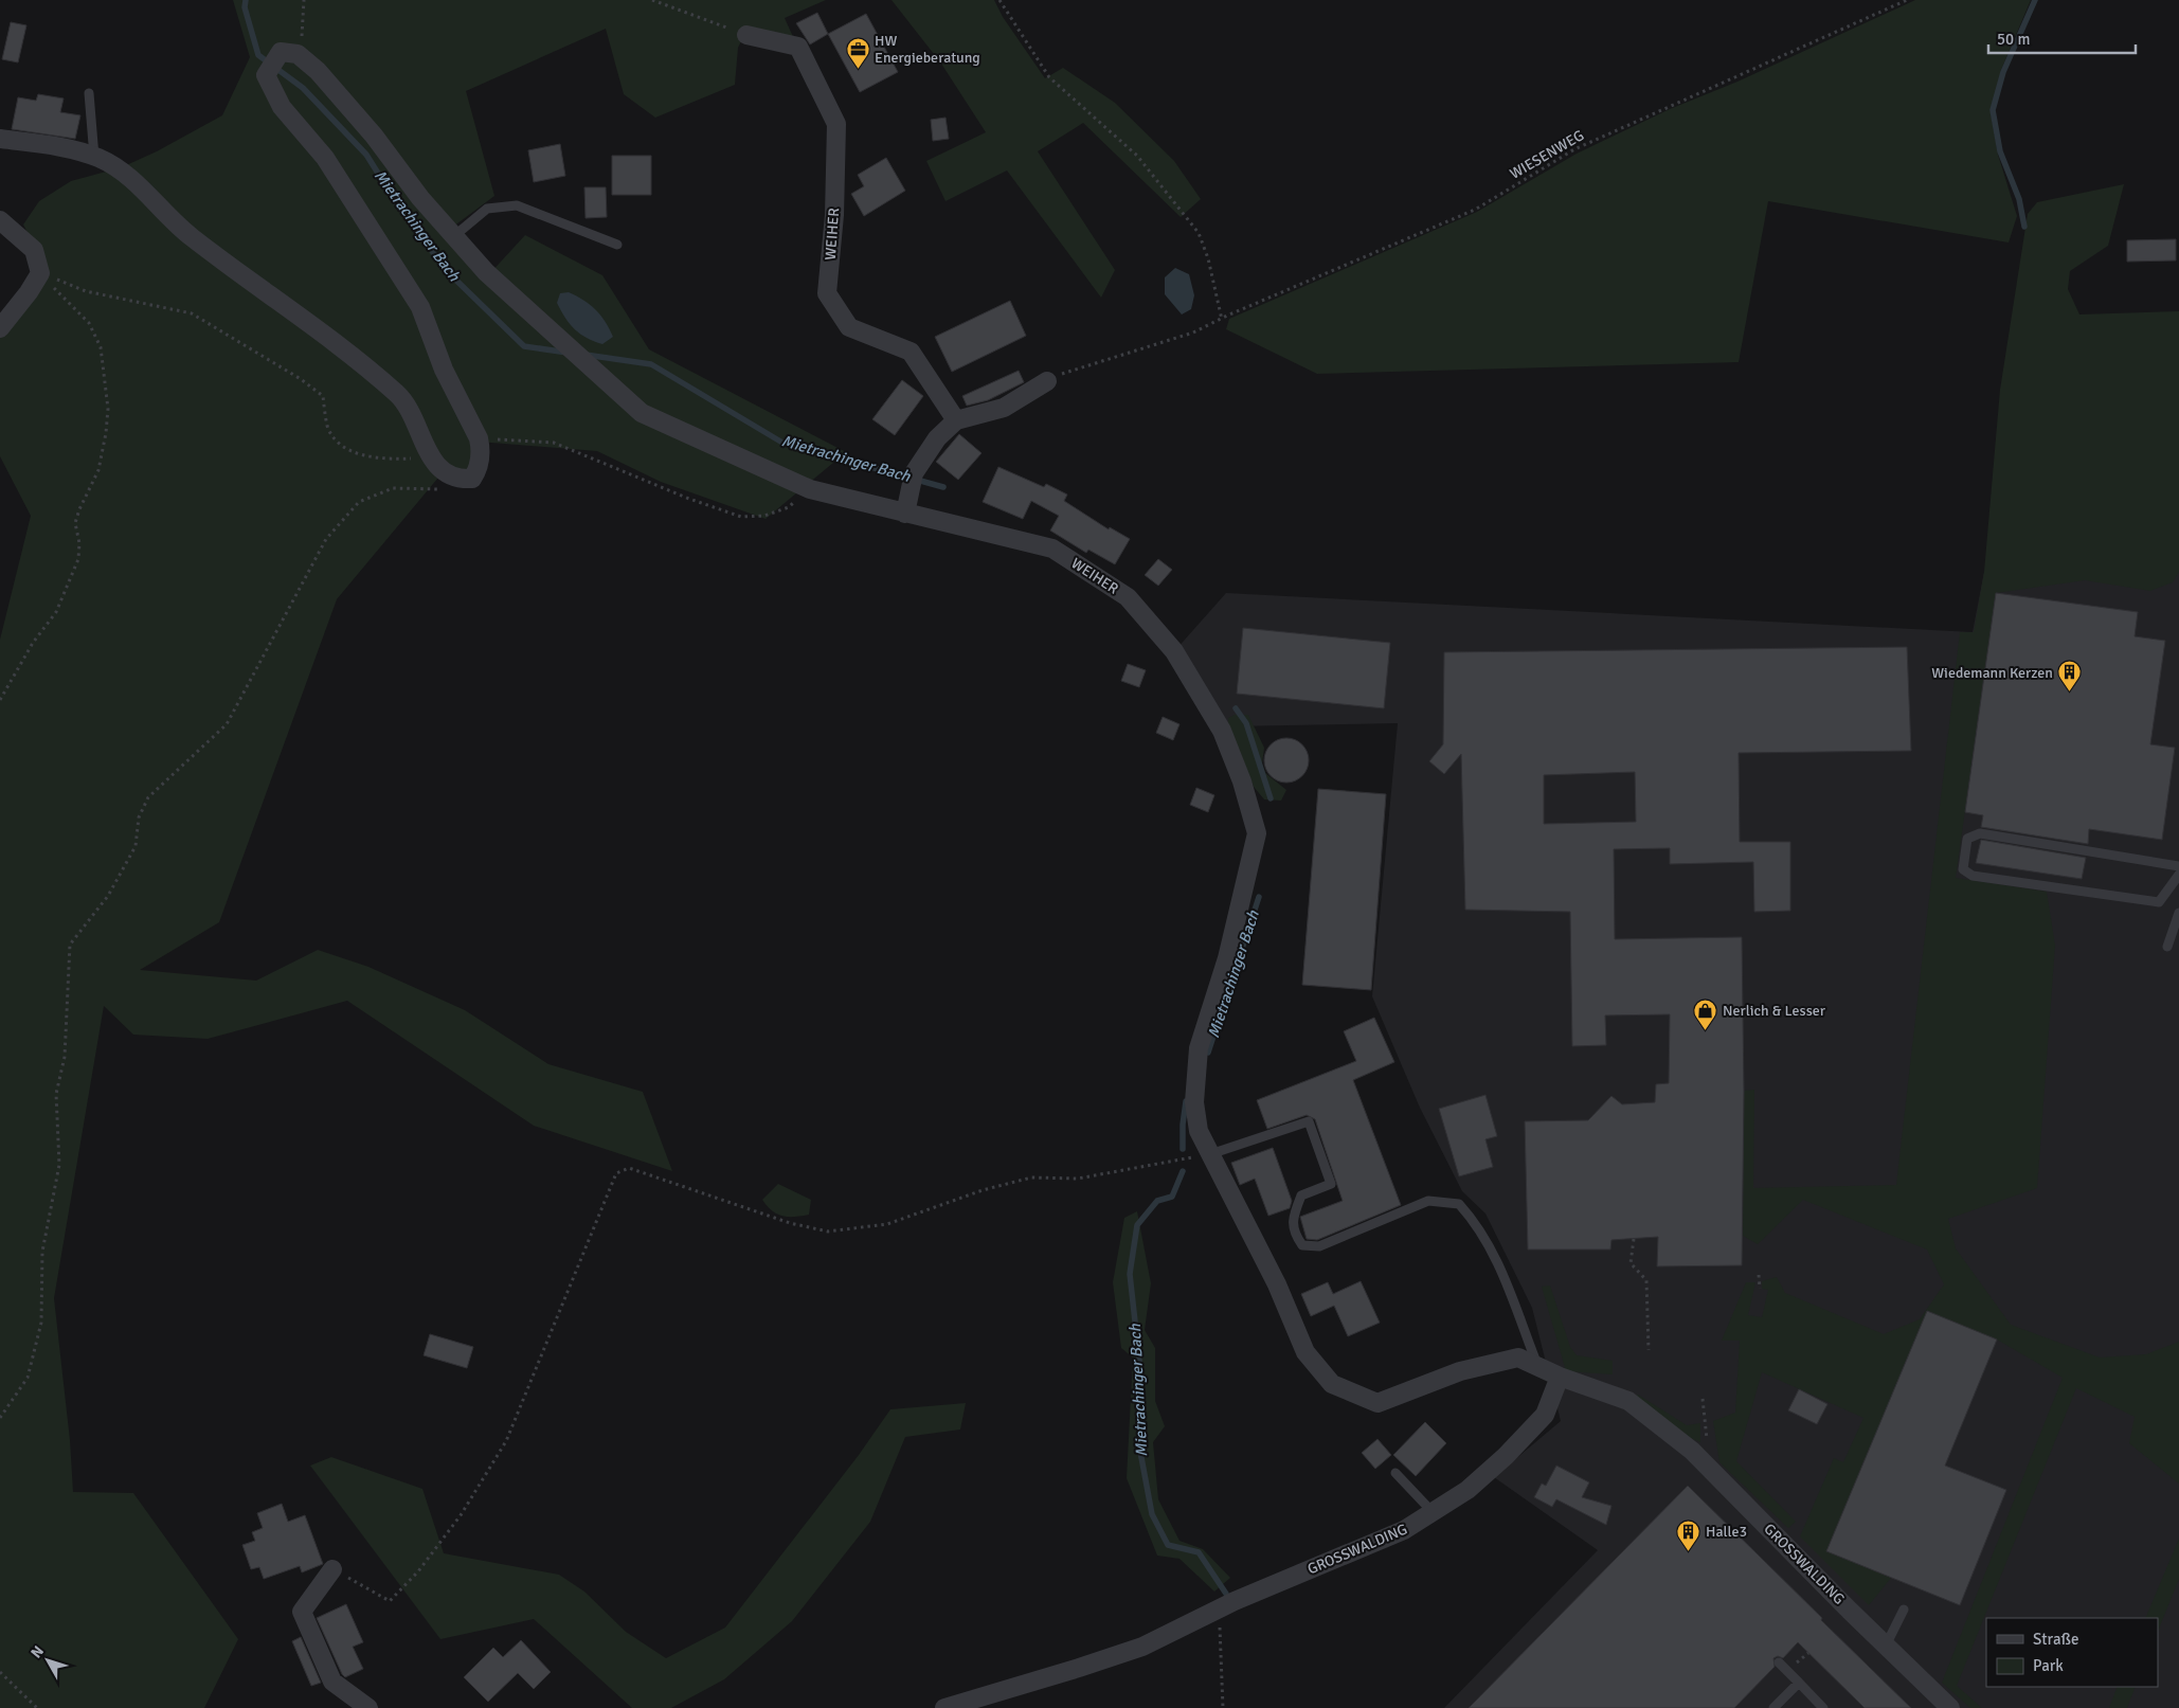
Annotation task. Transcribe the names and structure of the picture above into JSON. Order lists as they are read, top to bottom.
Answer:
{
  "streets": {
    "street": ["WEIHER", "GROSSWALDING"],
    "path": ["WIESENWEG"]
  },
  "crossings": [
    ["WEIHER", "GROSSWALDING"]
  ],
  "water": ["Mietrachinger Bach"],
  "places": {
    "office": ["HW Energieberatung"],
    "building": ["Wiedemann Kerzen", "Halle3"],
    "shop": ["Nerlich & Lesser"]
  },
  "legend": ["Straße", "Park"],
  "scale_bar": "50 m",
  "north": "top left"
}
